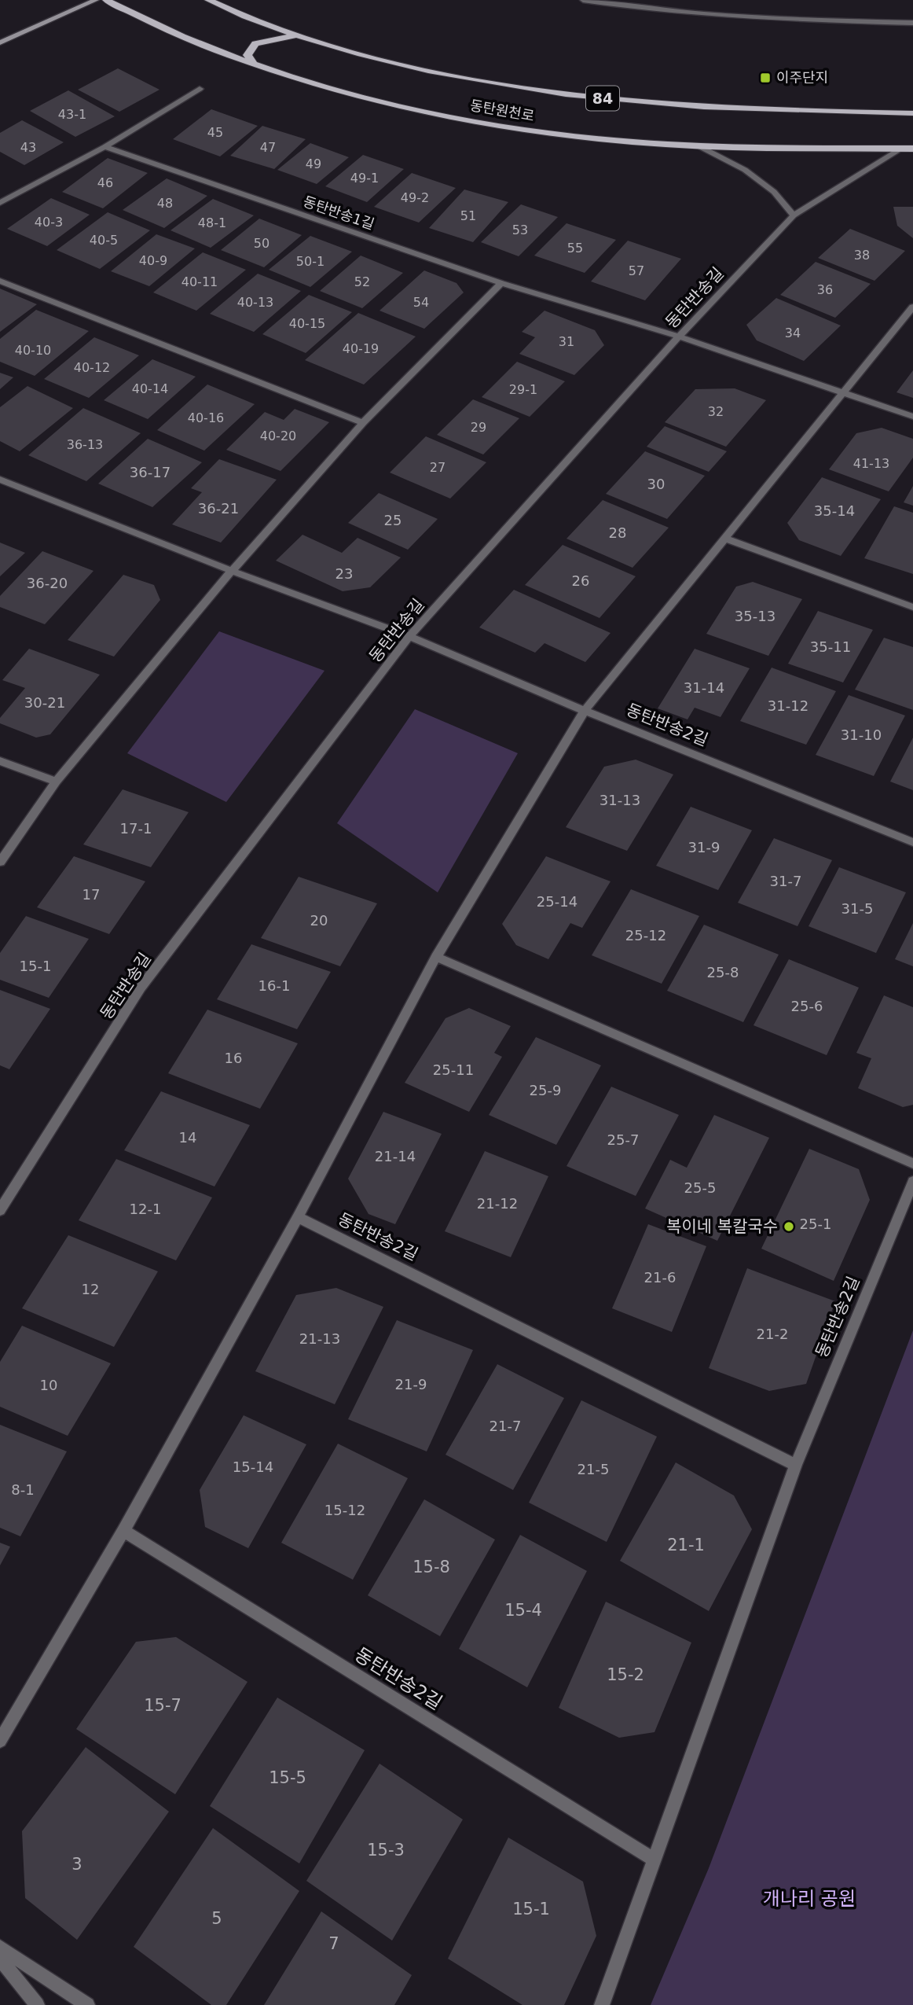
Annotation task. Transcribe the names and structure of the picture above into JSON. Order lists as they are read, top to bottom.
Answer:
{
  "streets": {
    "main road": ["84", "동탄원천로"],
    "street": ["동탄반송1길", "동탄반송길", "동탄반송2길"]
  },
  "crossings": [
    ["동탄원천로", "동탄반송길"],
    ["동탄반송1길", "동탄반송길"],
    ["동탄반송길", "동탄반송2길"]
  ],
  "parks": ["개나리 공원"],
  "places": {
    "transit": ["이주단지"],
    "other": ["복이네 복칼국수"]
  },
  "house_numbers": [
    "43-1",
    "45",
    "43",
    "47",
    "49",
    "49-1",
    "46",
    "49-2",
    "48",
    "51",
    "40-3",
    "48-1",
    "53",
    "40-5",
    "50",
    "55",
    "38",
    "40-9",
    "50-1",
    "57",
    "40-11",
    "52",
    "36",
    "40-13",
    "54",
    "40-15",
    "34",
    "31",
    "40-19",
    "40-10",
    "40-12",
    "40-14",
    "29-1",
    "32",
    "40-16",
    "29",
    "40-20",
    "36-13",
    "41-13",
    "27",
    "36-17",
    "30",
    "36-21",
    "35-14",
    "25",
    "28",
    "23",
    "26",
    "36-20",
    "35-13",
    "35-11",
    "31-14",
    "30-21",
    "31-12",
    "31-10",
    "31-13",
    "17-1",
    "31-9",
    "31-7",
    "17",
    "25-14",
    "31-5",
    "20",
    "25-12",
    "15-1",
    "25-8",
    "16-1",
    "25-6",
    "16",
    "25-11",
    "25-9",
    "14",
    "25-7",
    "21-14",
    "25-5",
    "21-12",
    "12-1",
    "25-1",
    "21-6",
    "12",
    "21-2",
    "21-13",
    "21-9",
    "10",
    "21-7",
    "15-14",
    "21-5",
    "8-1",
    "15-12",
    "21-1",
    "15-8",
    "15-4",
    "15-2",
    "15-7",
    "15-5",
    "15-3",
    "3",
    "15-1",
    "5",
    "7"
  ]
}
